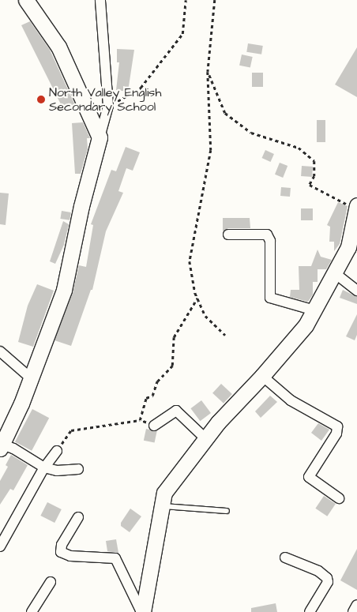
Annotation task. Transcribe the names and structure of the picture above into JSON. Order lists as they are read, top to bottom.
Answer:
{
  "places": ["North Valley English Secondary School"]
}
